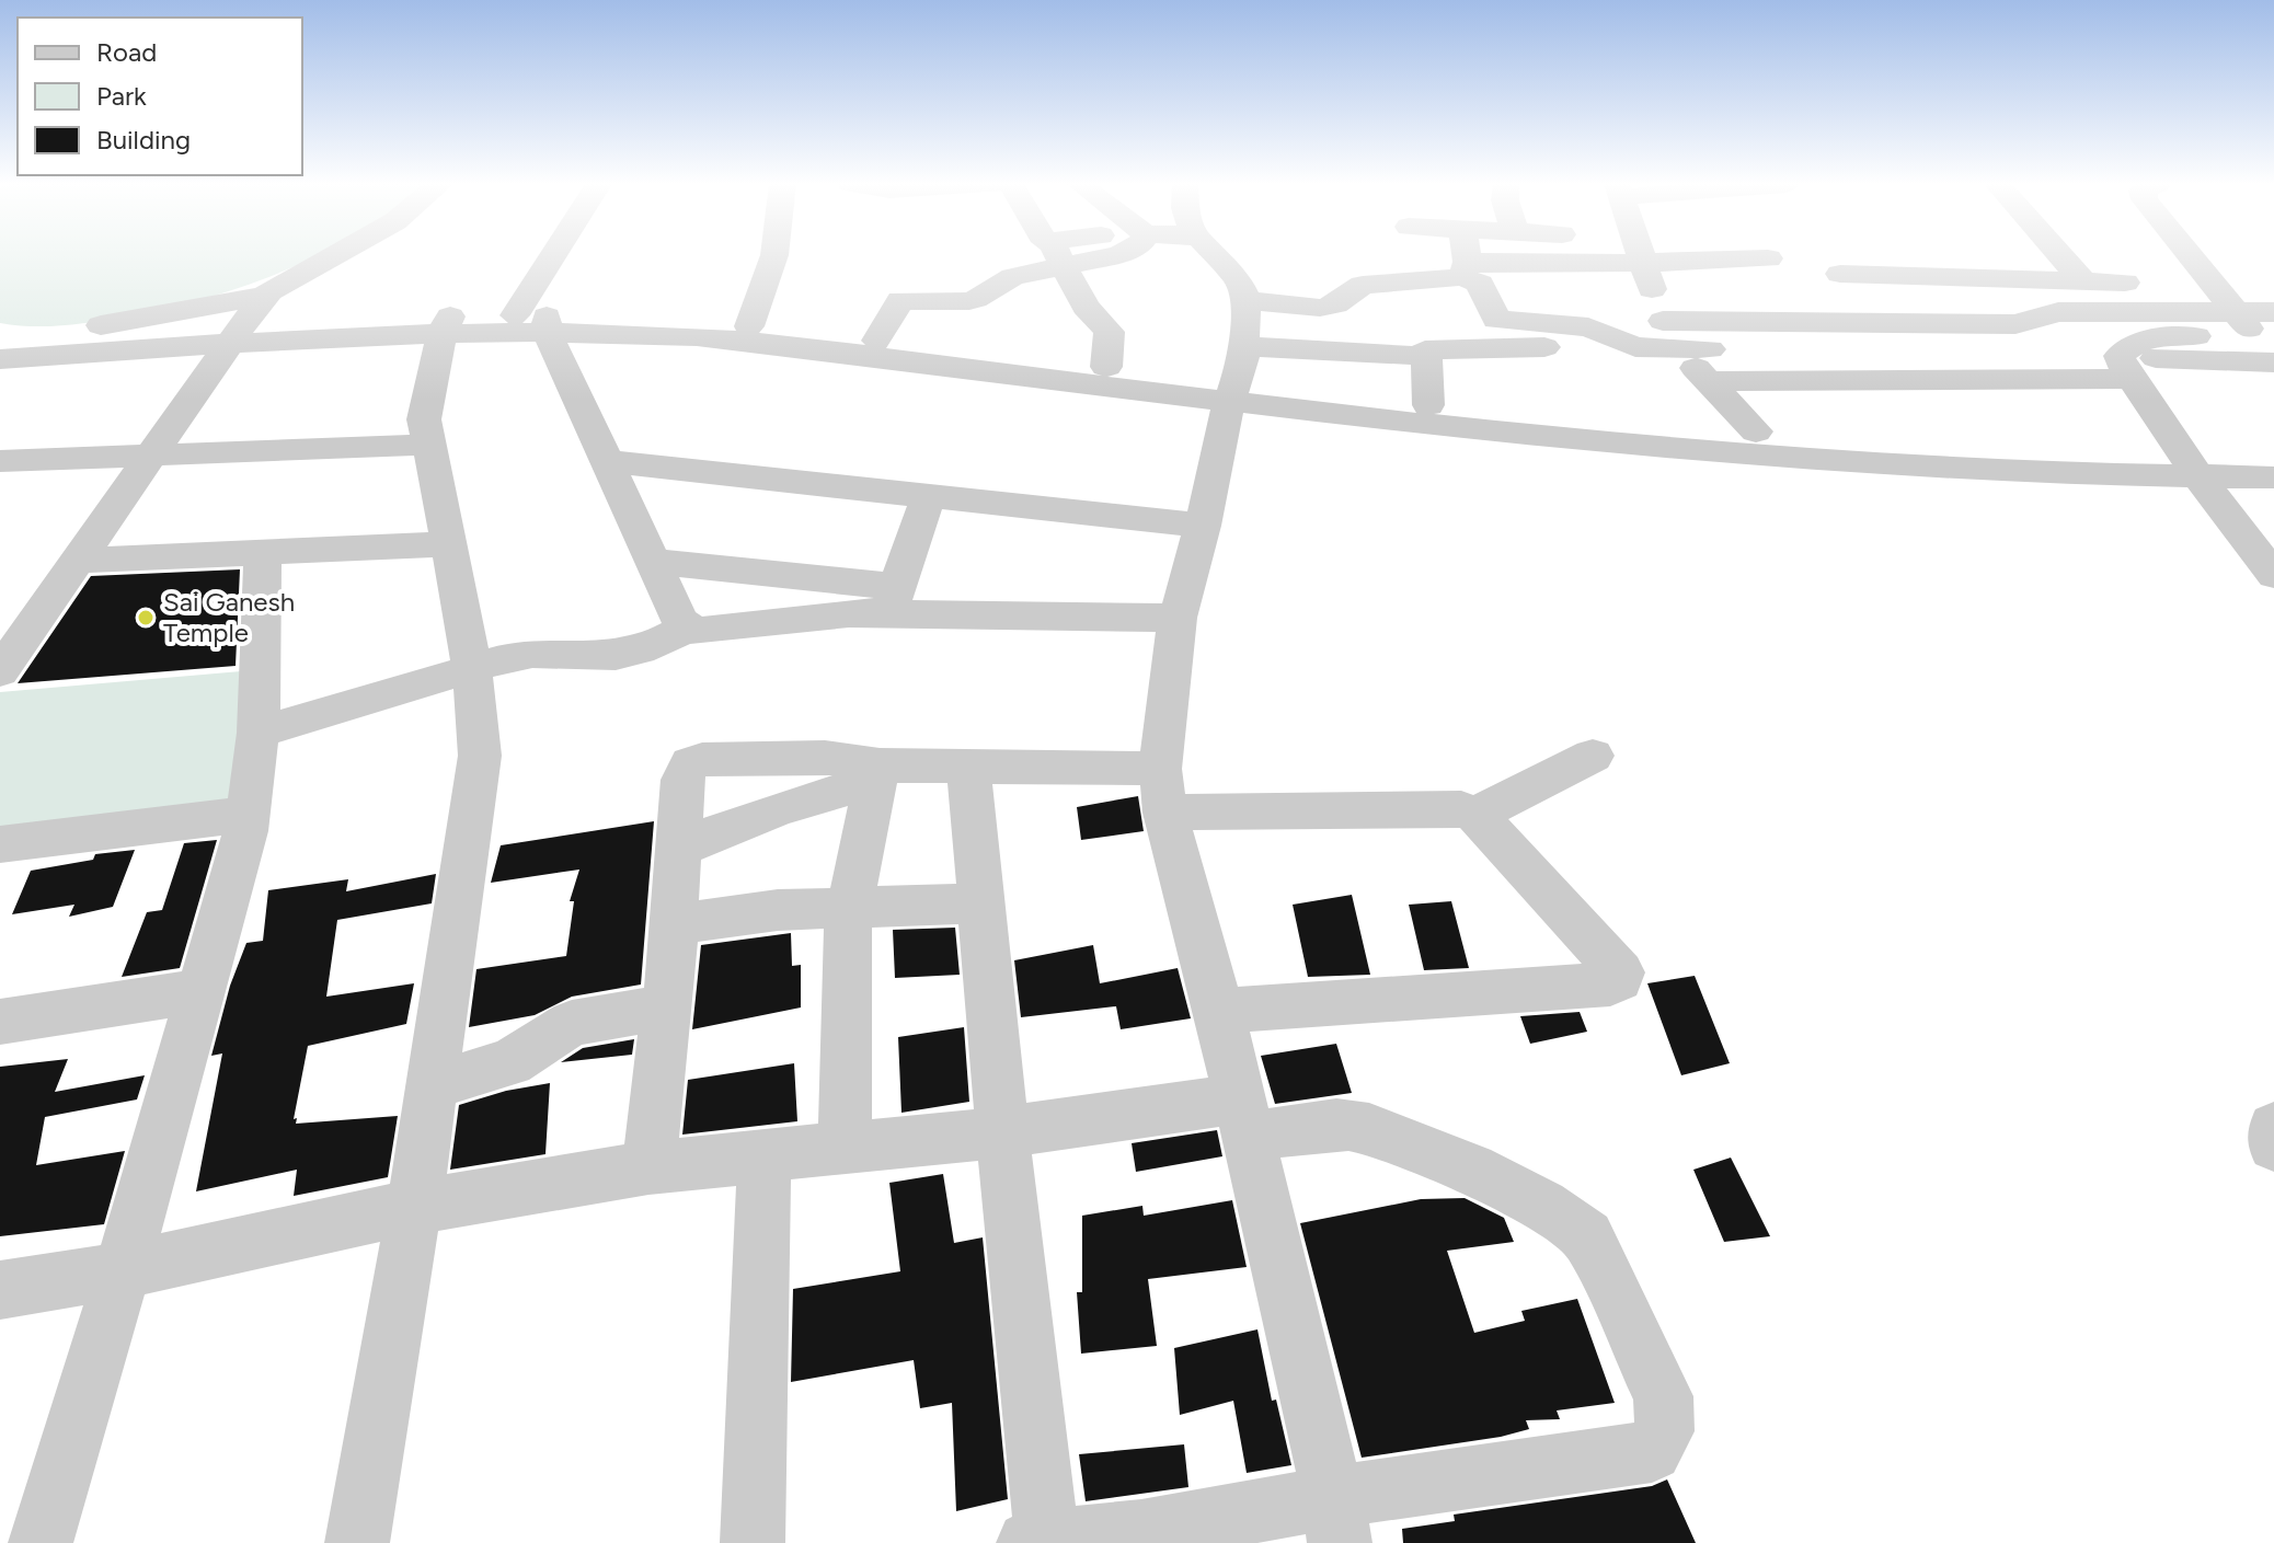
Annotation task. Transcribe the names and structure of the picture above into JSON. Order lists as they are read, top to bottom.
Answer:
{
  "places": ["Sai Ganesh Temple"],
  "legend": ["Road", "Park", "Building"]
}
